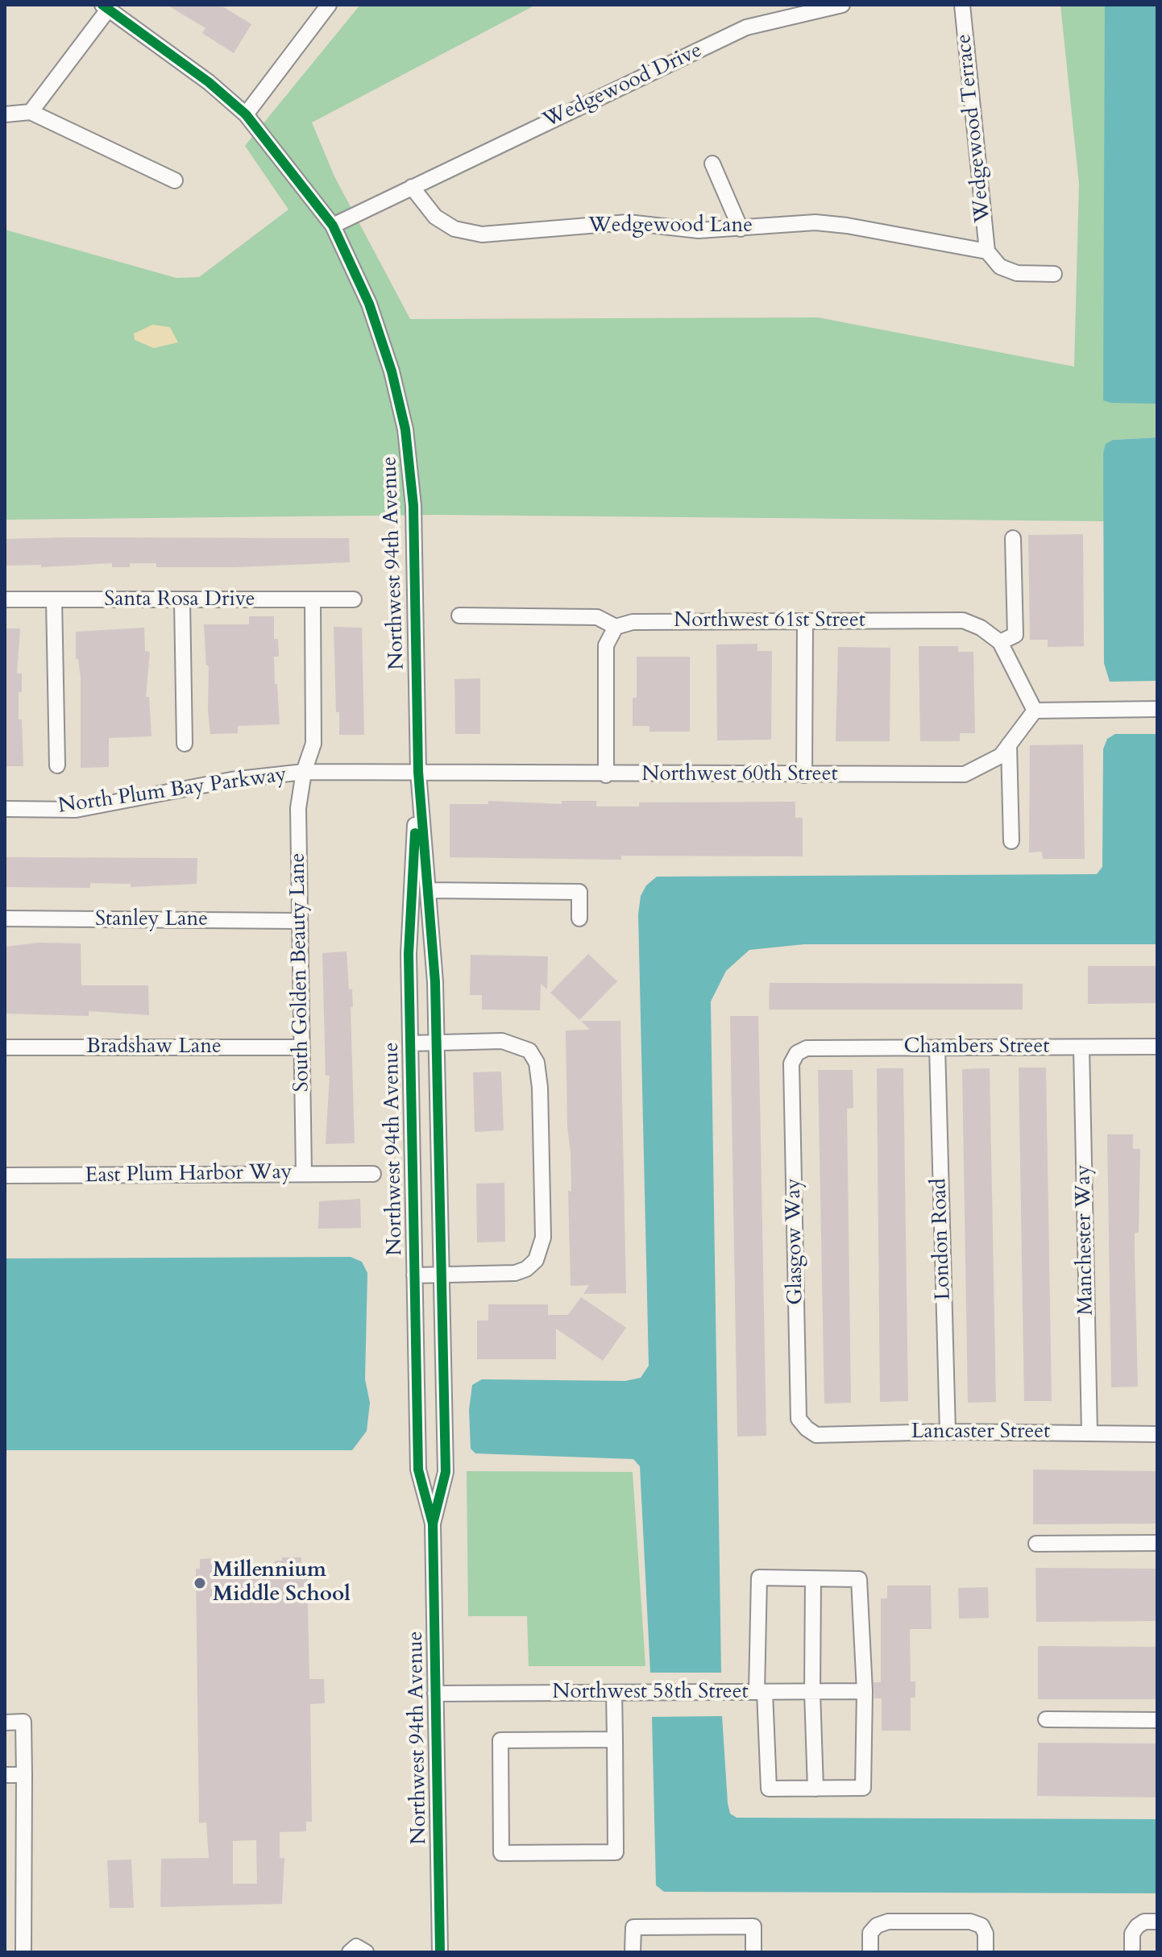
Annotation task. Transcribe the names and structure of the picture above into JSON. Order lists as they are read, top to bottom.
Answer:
{
  "streets": {
    "street": [
      "Wedgewood Drive",
      "Wedgewood Terrace",
      "Wedgewood Lane",
      "Northwest 94th Avenue",
      "Santa Rosa Drive",
      "Northwest 61st Street",
      "Northwest 60th Street",
      "North Plum Bay Parkway",
      "Stanley Lane",
      "South Golden Beauty Lane",
      "Bradshaw Lane",
      "Chambers Street",
      "East Plum Harbor Way",
      "London Road",
      "Manchester Way",
      "Glasgow Way",
      "Lancaster Street",
      "Northwest 58th Street"
    ]
  },
  "crossings": [
    ["Wedgewood Drive", "Wedgewood Lane"],
    ["Wedgewood Drive", "Northwest 94th Avenue"],
    ["Wedgewood Terrace", "Wedgewood Lane"],
    ["Northwest 94th Avenue", "Northwest 60th Street"],
    ["Northwest 94th Avenue", "North Plum Bay Parkway"],
    ["Northwest 94th Avenue", "Northwest 58th Street"],
    ["Santa Rosa Drive", "South Golden Beauty Lane"],
    ["Northwest 61st Street", "Northwest 60th Street"],
    ["Northwest 60th Street", "North Plum Bay Parkway"],
    ["North Plum Bay Parkway", "South Golden Beauty Lane"],
    ["Stanley Lane", "South Golden Beauty Lane"],
    ["South Golden Beauty Lane", "Bradshaw Lane"],
    ["South Golden Beauty Lane", "East Plum Harbor Way"],
    ["Chambers Street", "London Road"],
    ["Chambers Street", "Manchester Way"],
    ["Chambers Street", "Glasgow Way"],
    ["London Road", "Lancaster Street"],
    ["Manchester Way", "Lancaster Street"],
    ["Glasgow Way", "Lancaster Street"]
  ],
  "places": ["Millennium Middle School"]
}
